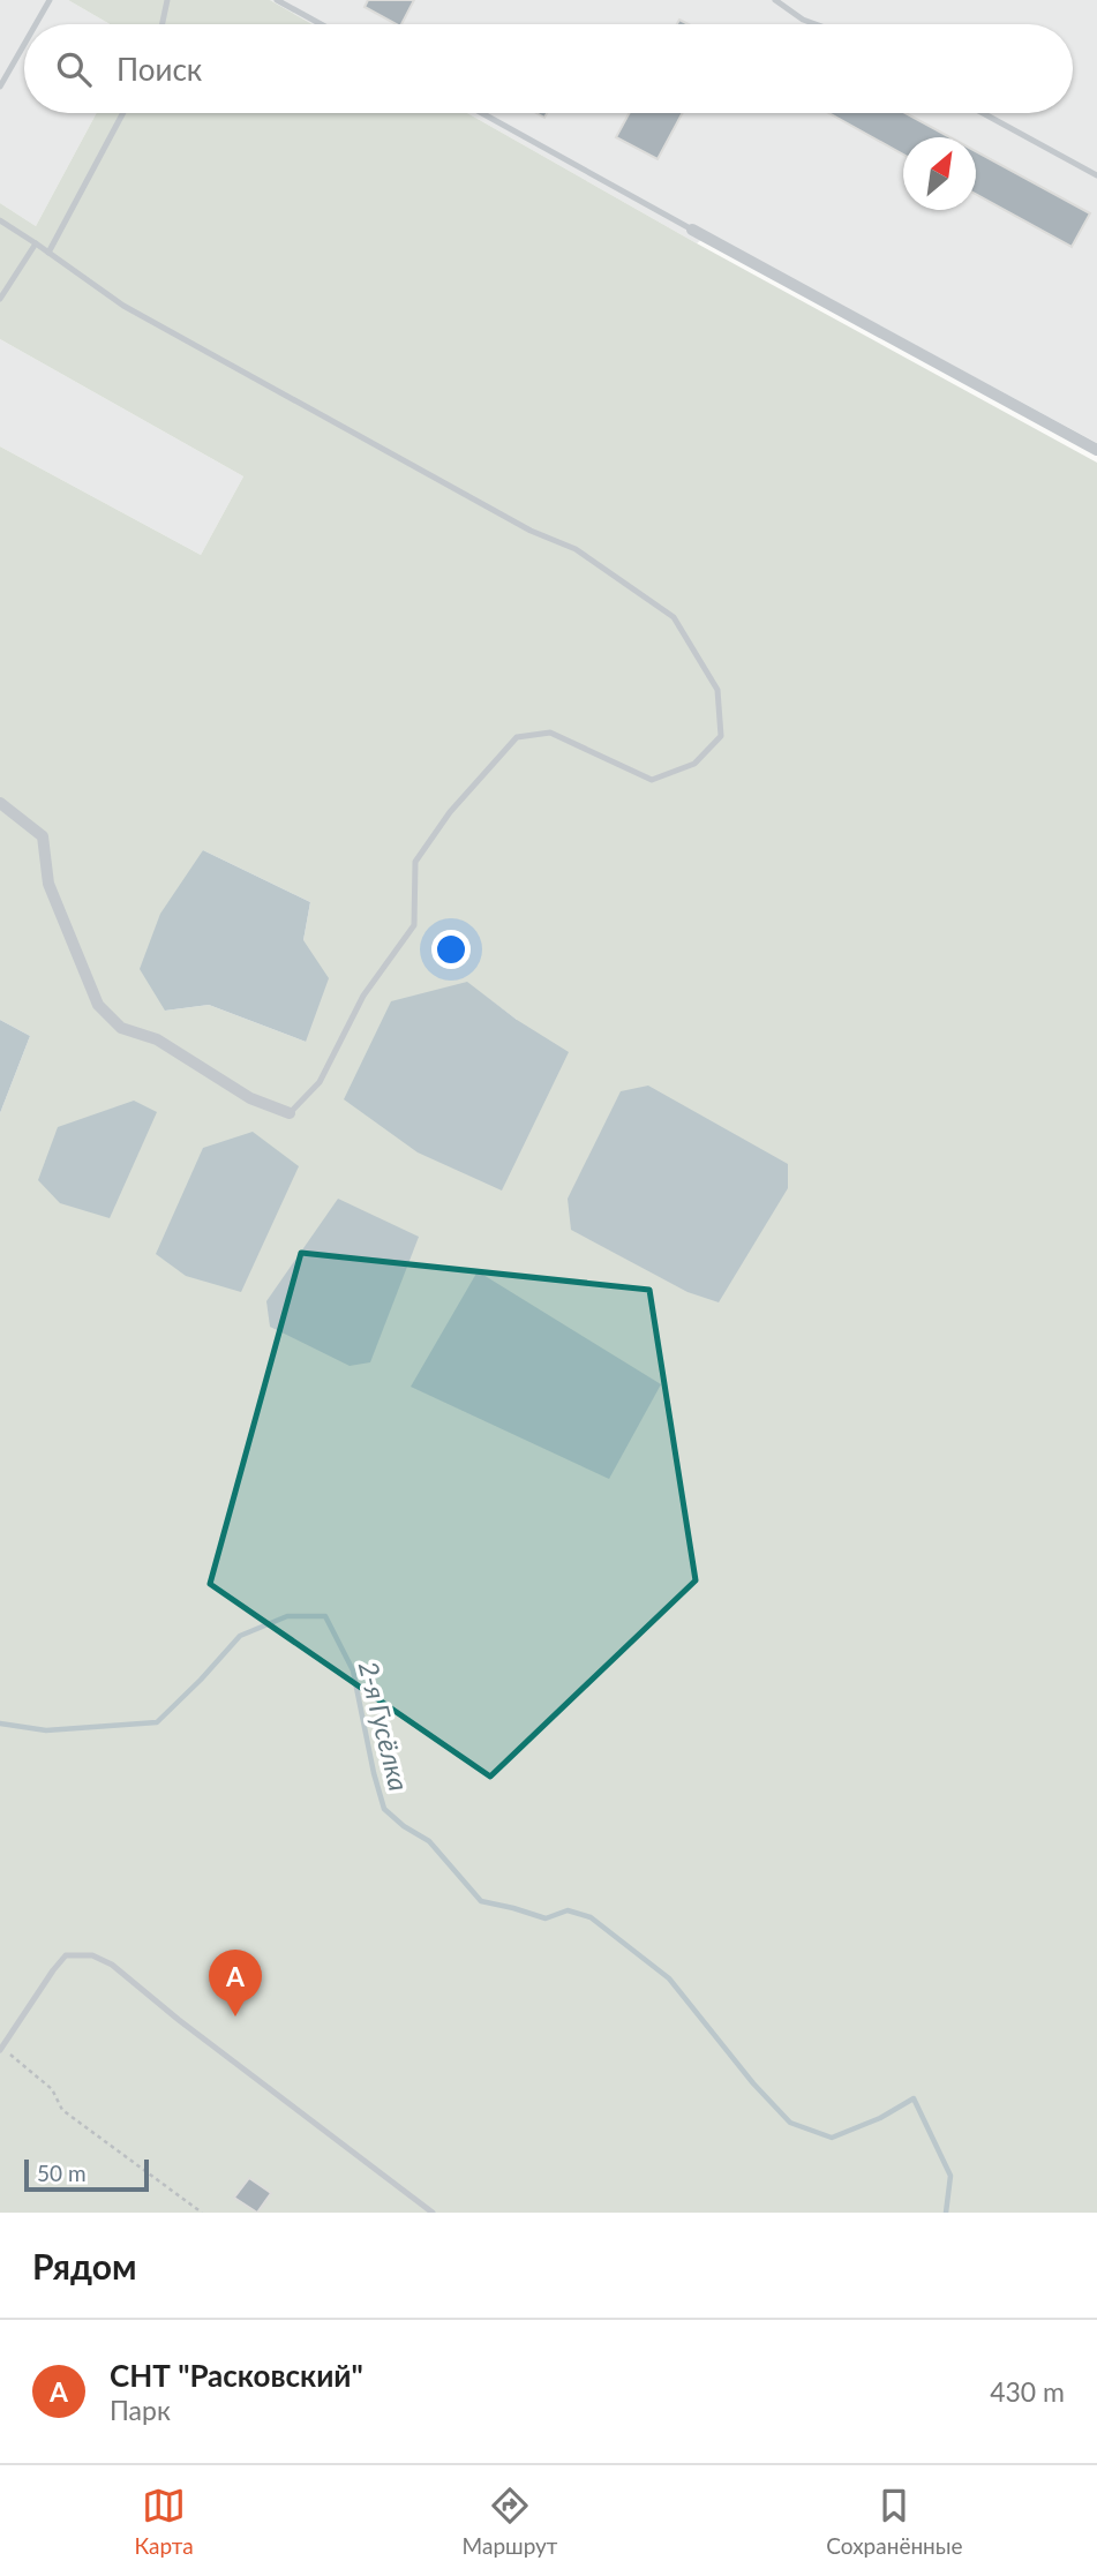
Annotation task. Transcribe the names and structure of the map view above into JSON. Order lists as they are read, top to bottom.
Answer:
{
  "water": ["2-я Гусёлка"],
  "scale_bar": "50 m",
  "north": "top right",
  "page": {
    "search": "Поиск",
    "pins": "A",
    "scale": "50 m",
    "heading": "Рядом",
    "list": [
      {
        "mark": "A",
        "name": "СНТ \"Расковский\"",
        "note": "Парк",
        "value": "430 m"
      }
    ],
    "nav": ["Карта", "Маршрут", "Сохранённые"]
  }
}
